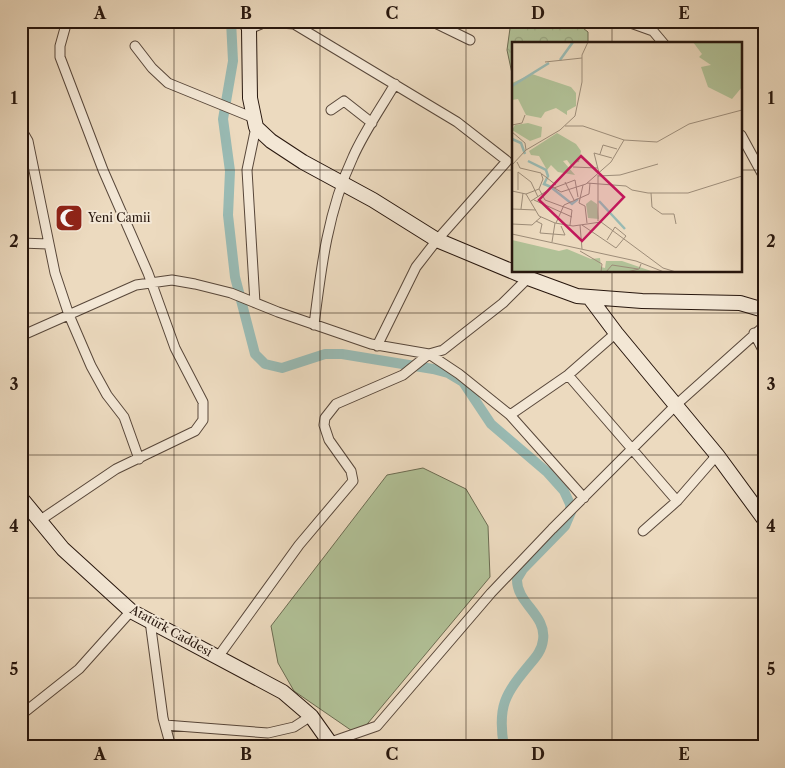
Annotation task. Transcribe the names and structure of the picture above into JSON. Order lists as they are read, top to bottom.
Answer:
{
  "streets": {
    "street": ["Atatürk Caddesi"]
  },
  "places": {
    "mosque": ["Yeni Camii"]
  },
  "grid": {
    "columns": [
      "A",
      "B",
      "C",
      "D",
      "E"
    ],
    "rows": [
      "1",
      "2",
      "3",
      "4",
      "5"
    ]
  }
}
